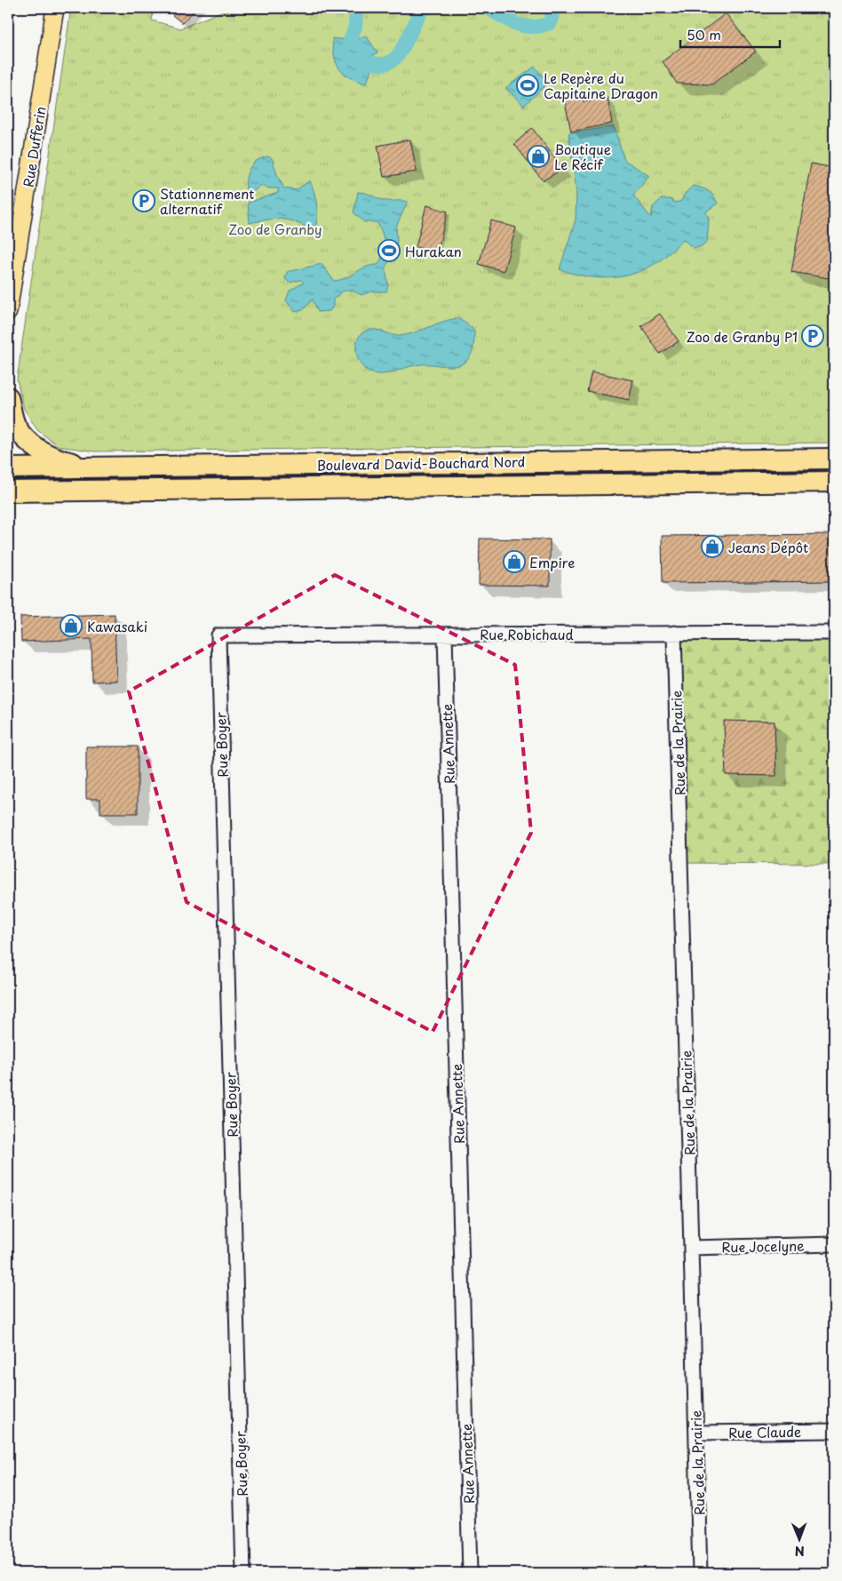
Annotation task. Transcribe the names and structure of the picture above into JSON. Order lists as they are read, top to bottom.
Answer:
{
  "streets": {
    "highway": ["Boulevard David-Bouchard Nord"],
    "main road": ["Rue Dufferin"],
    "street": [
      "Rue Robichaud",
      "Rue de la Prairie",
      "Rue Annette",
      "Rue Boyer",
      "Rue Jocelyne",
      "Rue Claude"
    ]
  },
  "crossings": [
    ["Rue Robichaud", "Rue de la Prairie"],
    ["Rue Robichaud", "Rue Annette"],
    ["Rue Robichaud", "Rue Boyer"],
    ["Rue de la Prairie", "Rue Jocelyne"],
    ["Rue de la Prairie", "Rue Claude"]
  ],
  "parks": ["Zoo de Granby"],
  "places": {
    "sports": ["Le Repère du Capitaine Dragon", "Hurakan"],
    "shop": [
      "Boutique Le Récif",
      "Jeans Dépôt",
      "Empire",
      "Kawasaki"
    ],
    "parking": ["Stationnement alternatif", "Zoo de Granby P1"]
  },
  "scale_bar": "50 m",
  "north": "bottom"
}
